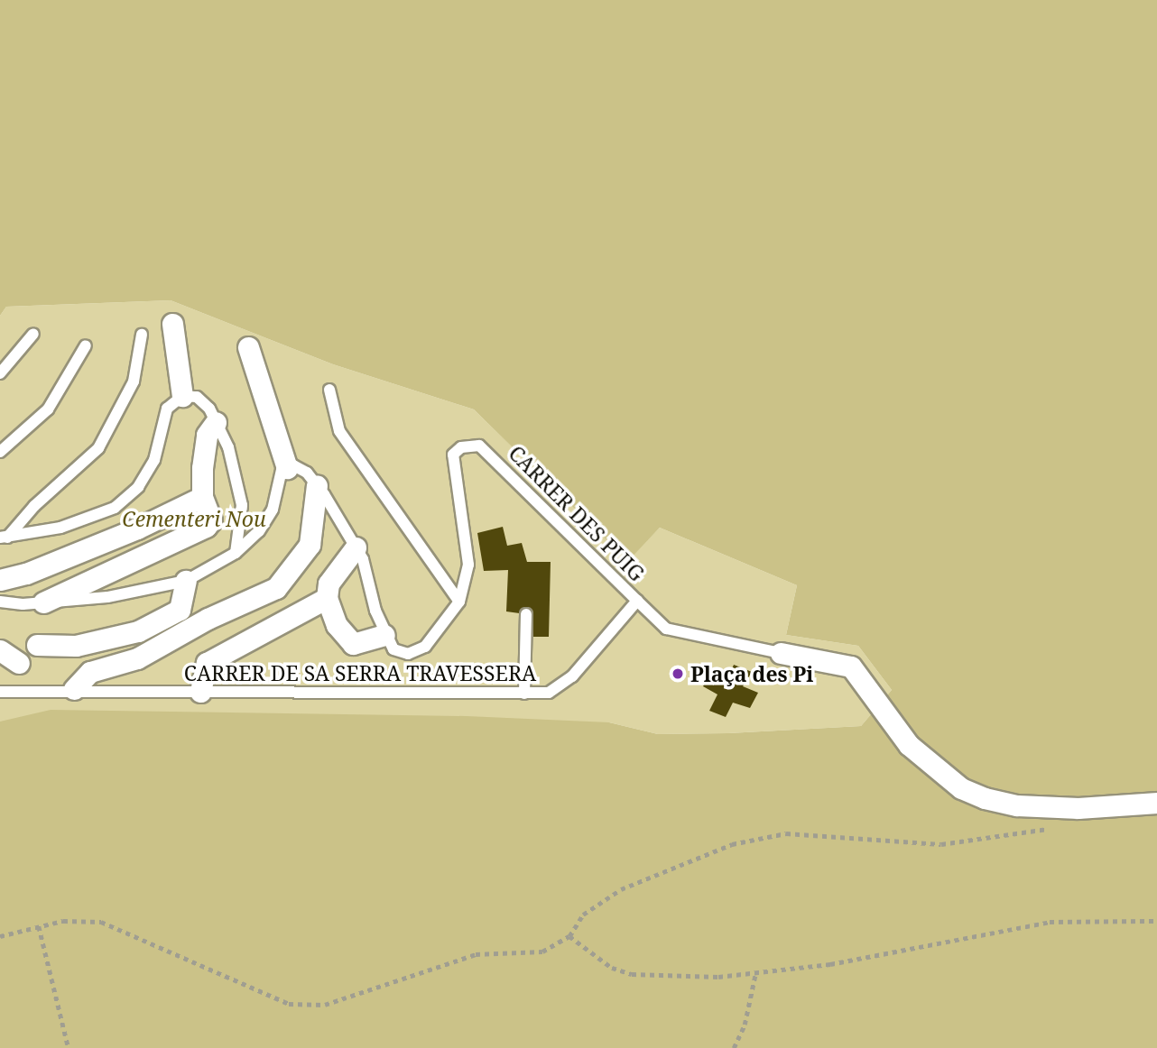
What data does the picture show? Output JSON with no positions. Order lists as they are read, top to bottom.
{
  "streets": {
    "lane": ["CARRER DES PUIG", "CARRER DE SA SERRA TRAVESSERA"]
  },
  "crossings": [
    ["CARRER DES PUIG", "CARRER DE SA SERRA TRAVESSERA"]
  ],
  "parks": ["Cementeri Nou"],
  "places": ["Plaça des Pi"]
}
